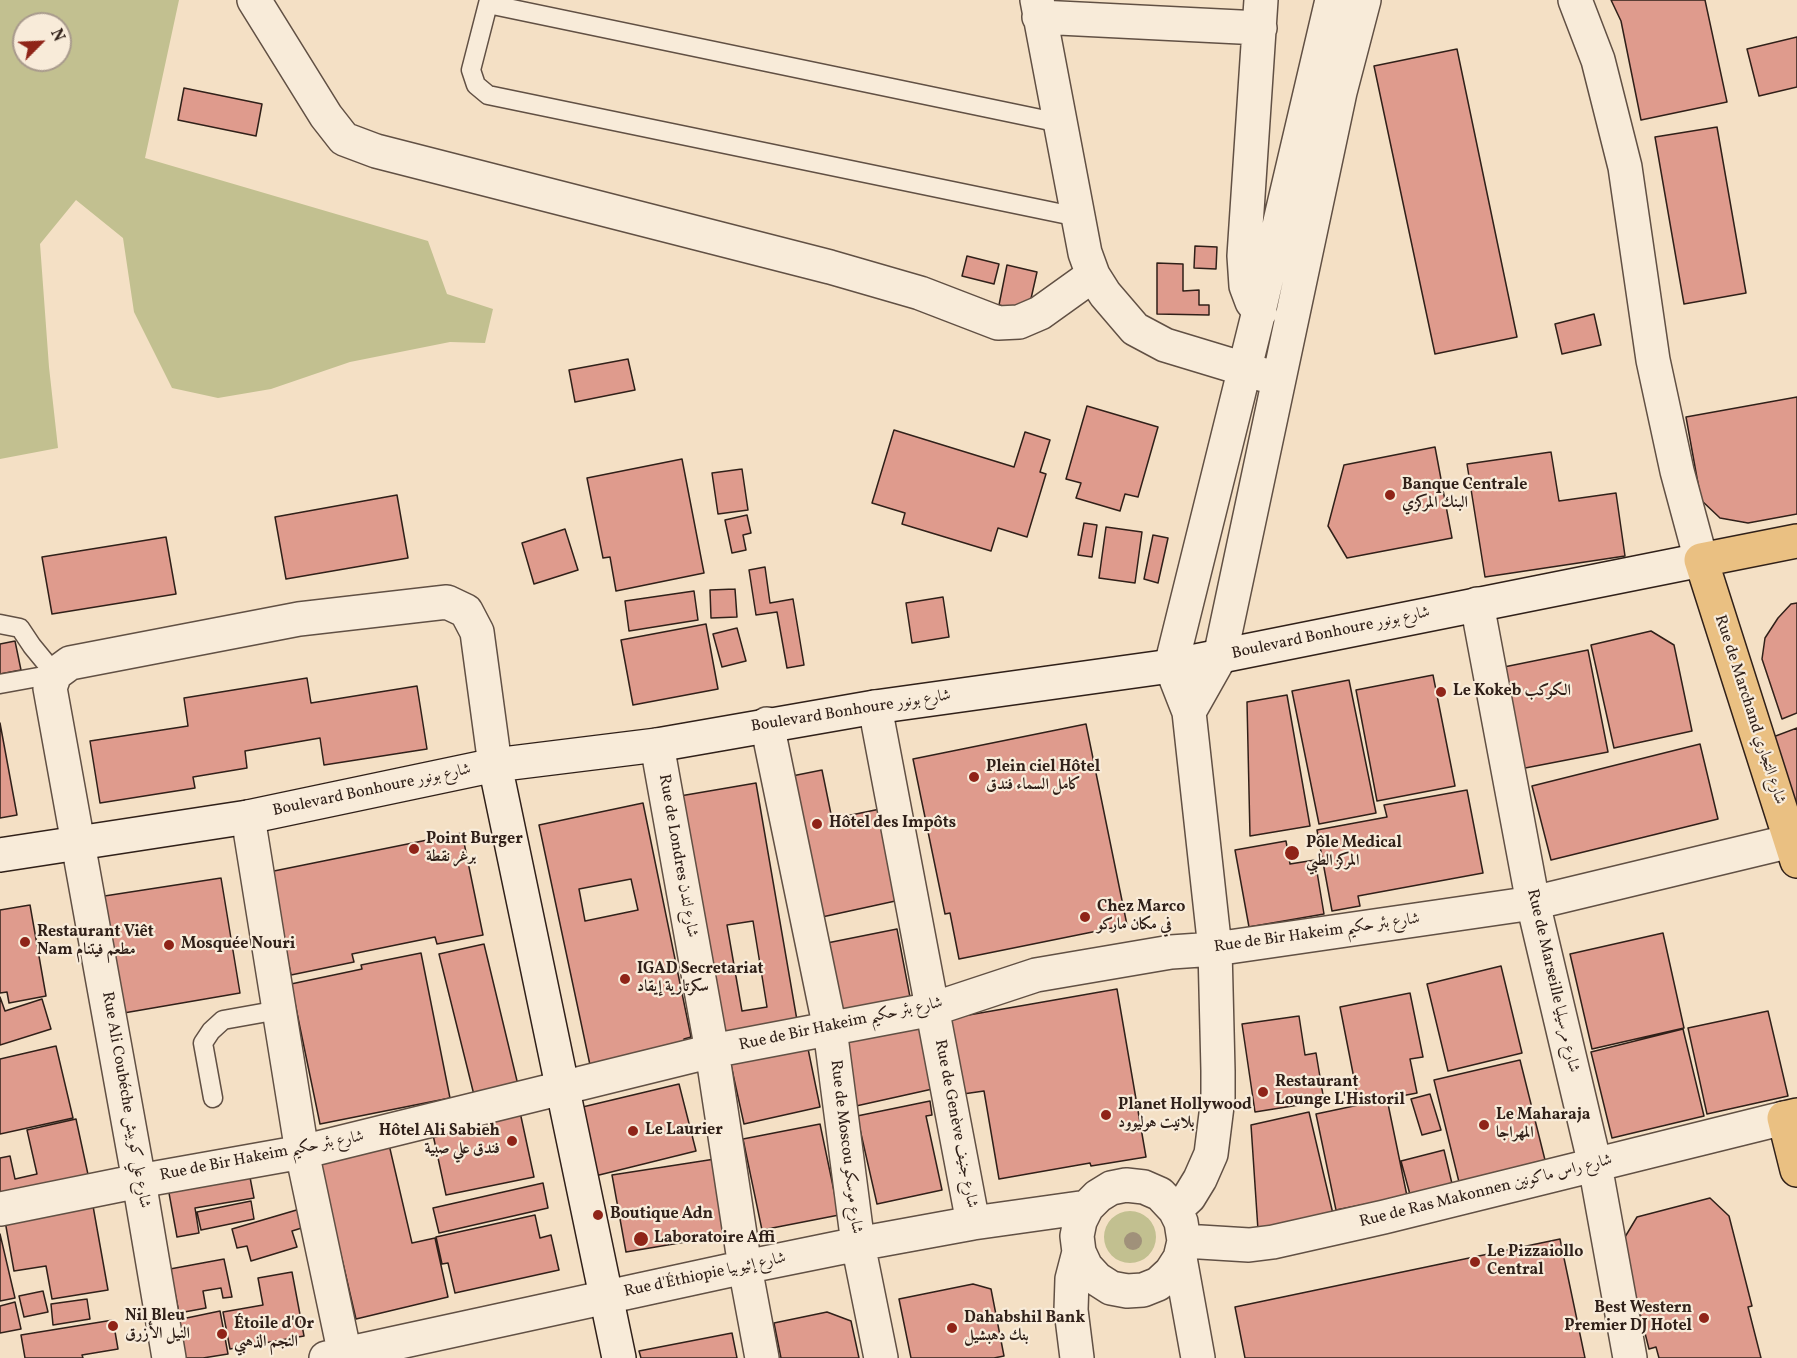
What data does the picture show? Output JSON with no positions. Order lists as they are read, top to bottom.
{
  "streets": {
    "main road": ["Rue de Marchand شارع التجاري"],
    "street": [
      "Boulevard Bonhoure شارع بونور",
      "Rue de Londres شارع لندن",
      "Rue de Bir Hakeim شارع بئر حكيم",
      "Rue de Marseille شارع مرسيليا",
      "Rue Ali Coubéche شارع علي كوبيش",
      "Rue de Genève شارع جنيف",
      "Rue de Moscou شارع موسكو",
      "Rue de Ras Makonnen شارع راس ماكونين",
      "Rue d'Éthiopie شارع إثيوبيا"
    ]
  },
  "crossings": [
    ["Boulevard Bonhoure شارع بونور", "Rue de Marchand شارع التجاري"],
    ["Boulevard Bonhoure شارع بونور", "Rue de Londres شارع لندن"],
    ["Boulevard Bonhoure شارع بونور", "Rue de Marseille شارع مرسيليا"],
    ["Boulevard Bonhoure شارع بونور", "Rue Ali Coubéche شارع علي كوبيش"],
    ["Boulevard Bonhoure شارع بونور", "Rue de Genève شارع جنيف"],
    ["Boulevard Bonhoure شارع بونور", "Rue de Moscou شارع موسكو"],
    ["Rue de Marchand شارع التجاري", "Rue de Bir Hakeim شارع بئر حكيم"],
    ["Rue de Londres شارع لندن", "Rue de Bir Hakeim شارع بئر حكيم"],
    ["Rue de Londres شارع لندن", "Rue d'Éthiopie شارع إثيوبيا"],
    ["Rue de Bir Hakeim شارع بئر حكيم", "Rue de Marseille شارع مرسيليا"],
    ["Rue de Bir Hakeim شارع بئر حكيم", "Rue Ali Coubéche شارع علي كوبيش"],
    ["Rue de Bir Hakeim شارع بئر حكيم", "Rue de Genève شارع جنيف"],
    ["Rue de Bir Hakeim شارع بئر حكيم", "Rue de Moscou شارع موسكو"],
    ["Rue de Marseille شارع مرسيليا", "Rue de Ras Makonnen شارع راس ماكونين"],
    ["Rue de Genève شارع جنيف", "Rue d'Éthiopie شارع إثيوبيا"],
    ["Rue de Moscou شارع موسكو", "Rue d'Éthiopie شارع إثيوبيا"],
    ["Rue de Ras Makonnen شارع راس ماكونين", "Rue d'Éthiopie شارع إثيوبيا"]
  ],
  "places": [
    "Banque Centrale البنك المركزي",
    "Le Kokeb الكوكب",
    "Plein ciel Hôtel كامل السماء فندق",
    "Hôtel des Impôts",
    "Point Burger برغر نقطة",
    "Pôle Medical المركز الطبي",
    "Chez Marco في مكان ماركو",
    "Restaurant Viêt Nam مطعم فيتنام",
    "Mosquée Nouri",
    "IGAD Secretariat سكرتارية إيقاد",
    "Restaurant Lounge L'Historil",
    "Planet Hollywood بلانيت هوليوود",
    "Le Maharaja المهراجا",
    "Le Laurier",
    "Hôtel Ali Sabieh فندق علي صبية",
    "Boutique Adn",
    "Laboratoire Affi",
    "Le Pizzaiollo Central",
    "Best Western Premier DJ Hotel",
    "Nil Bleu النيل الأزرق",
    "Dahabshil Bank بنك دهبشيل",
    "Étoile d'Or النجم الذهبي"
  ],
  "north": "top right"
}
